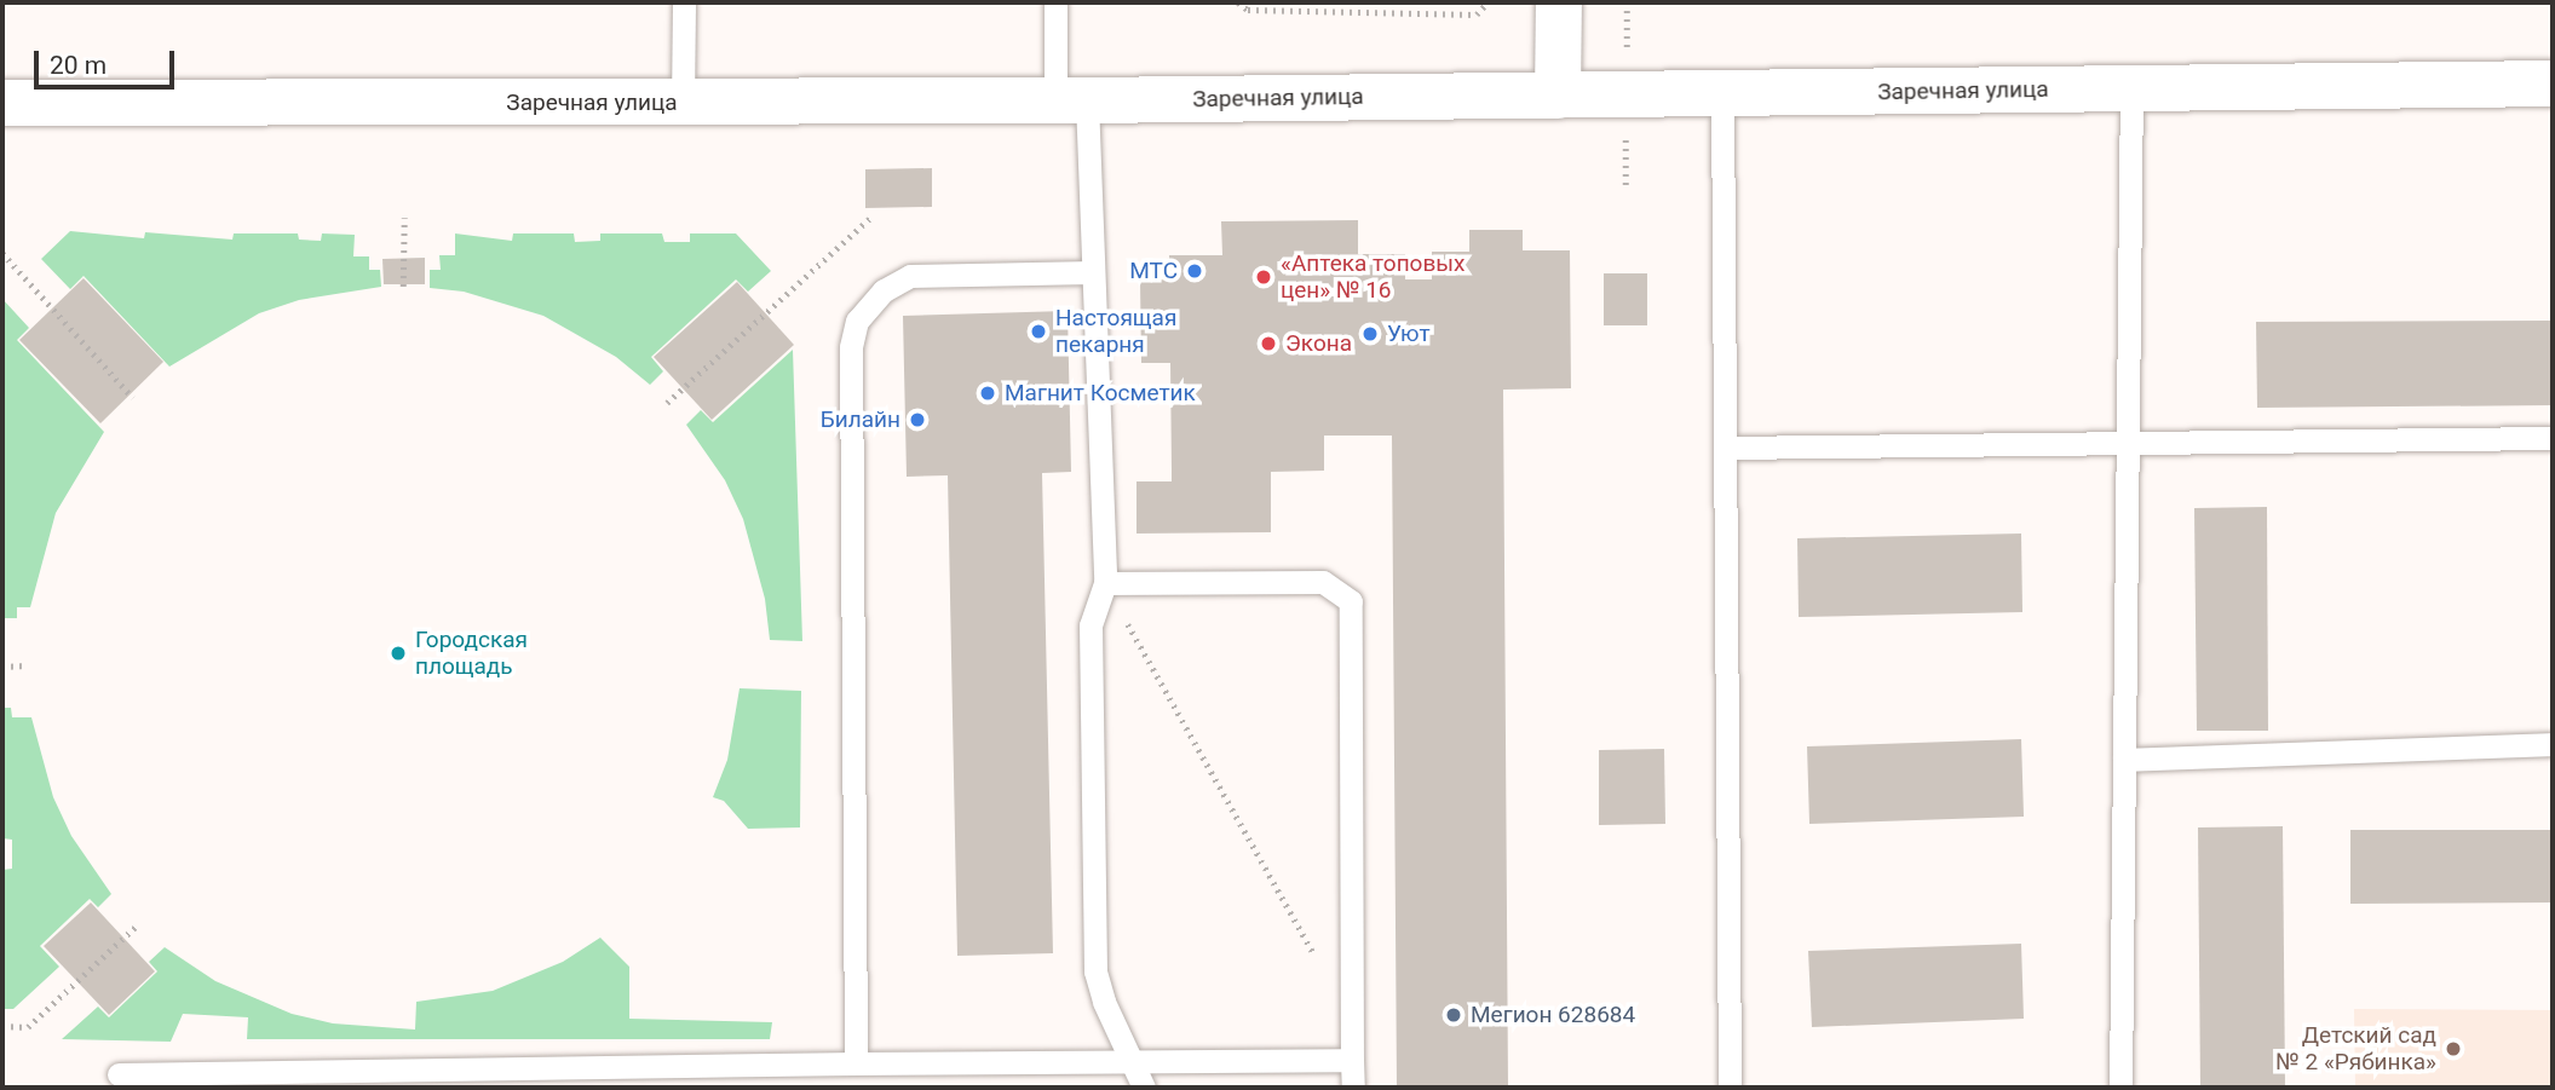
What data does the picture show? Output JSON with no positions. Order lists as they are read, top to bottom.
{
  "streets": {
    "main road": ["Заречная улица"]
  },
  "places": [
    "МТС",
    "«Аптека топовых цен» № 16",
    "Настоящая пекарня",
    "Уют",
    "Экона",
    "Магнит Косметик",
    "Билайн",
    "Городская площадь",
    "Мегион 628684",
    "Детский сад № 2 «Рябинка»"
  ],
  "scale_bar": "20 m"
}
